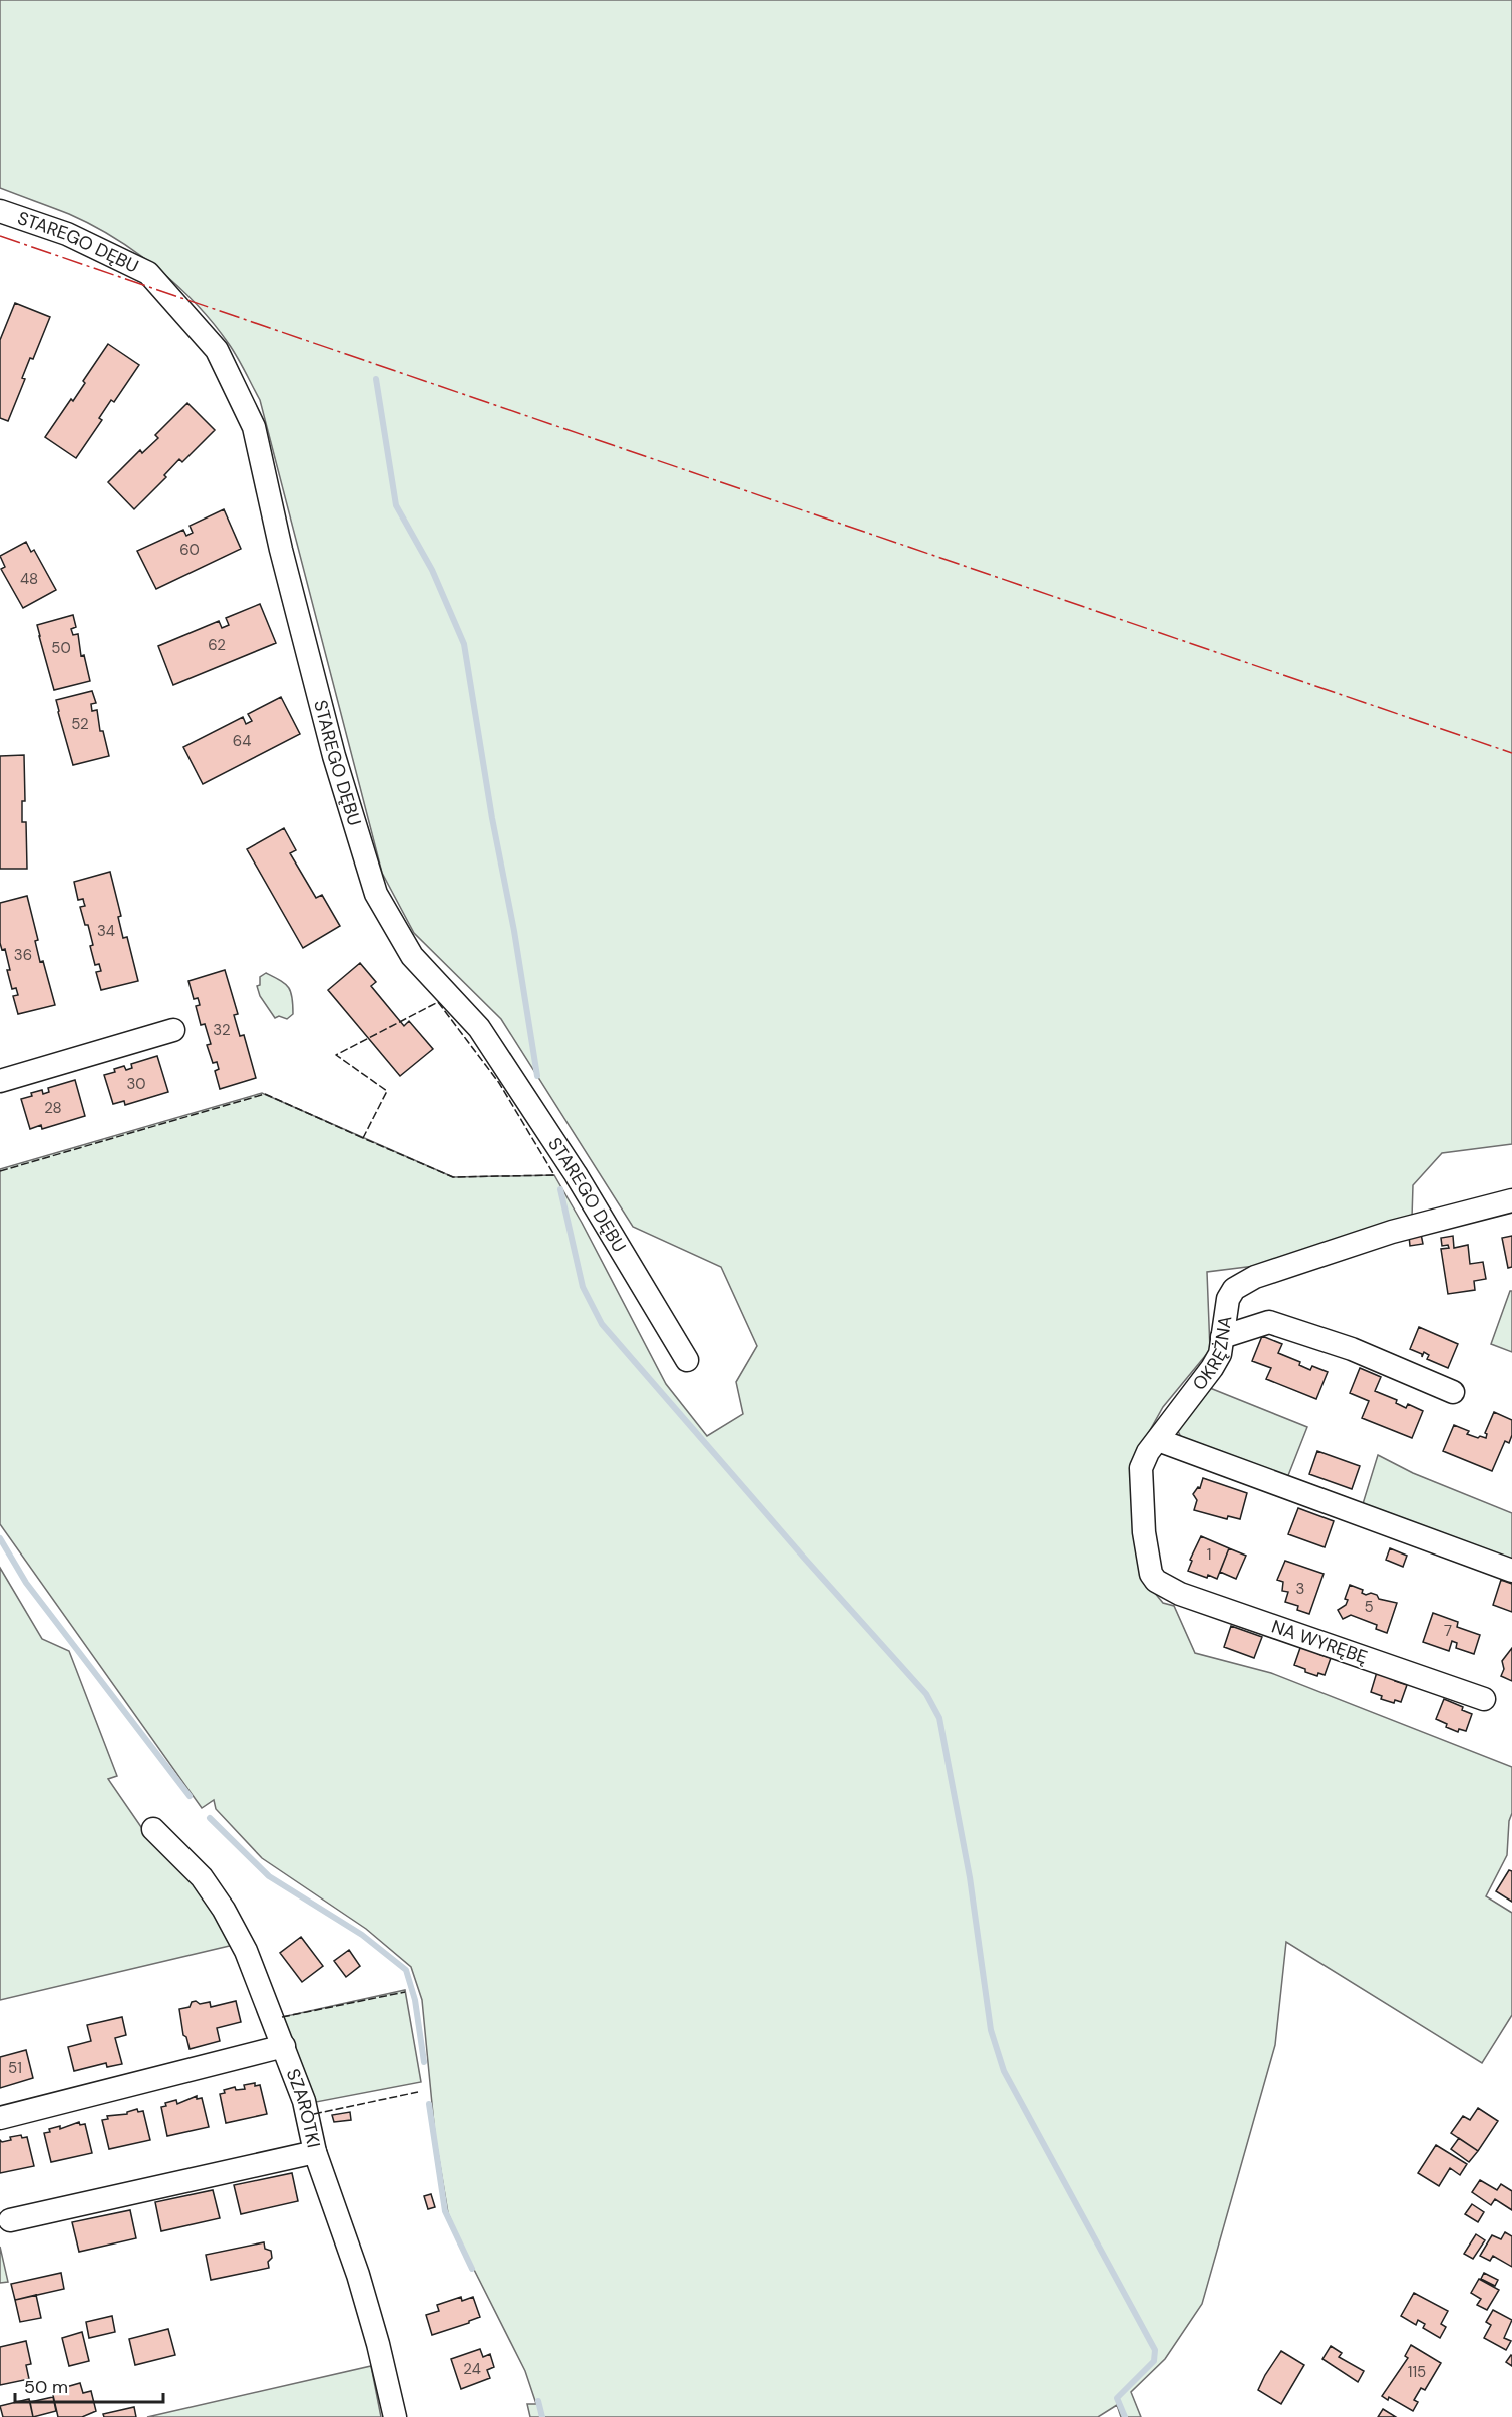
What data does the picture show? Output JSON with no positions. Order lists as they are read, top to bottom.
{
  "streets": {
    "street": [
      "STAREGO DĘBU",
      "OKRĘŻNA",
      "NA WYRĘBĘ",
      "SZAROTKI"
    ]
  },
  "crossings": [
    ["OKRĘŻNA", "NA WYRĘBĘ"]
  ],
  "house_numbers": [
    "60",
    "48",
    "62",
    "50",
    "52",
    "64",
    "34",
    "36",
    "32",
    "30",
    "28",
    "1",
    "3",
    "5",
    "7",
    "51",
    "24",
    "115"
  ],
  "scale_bar": "50 m"
}
